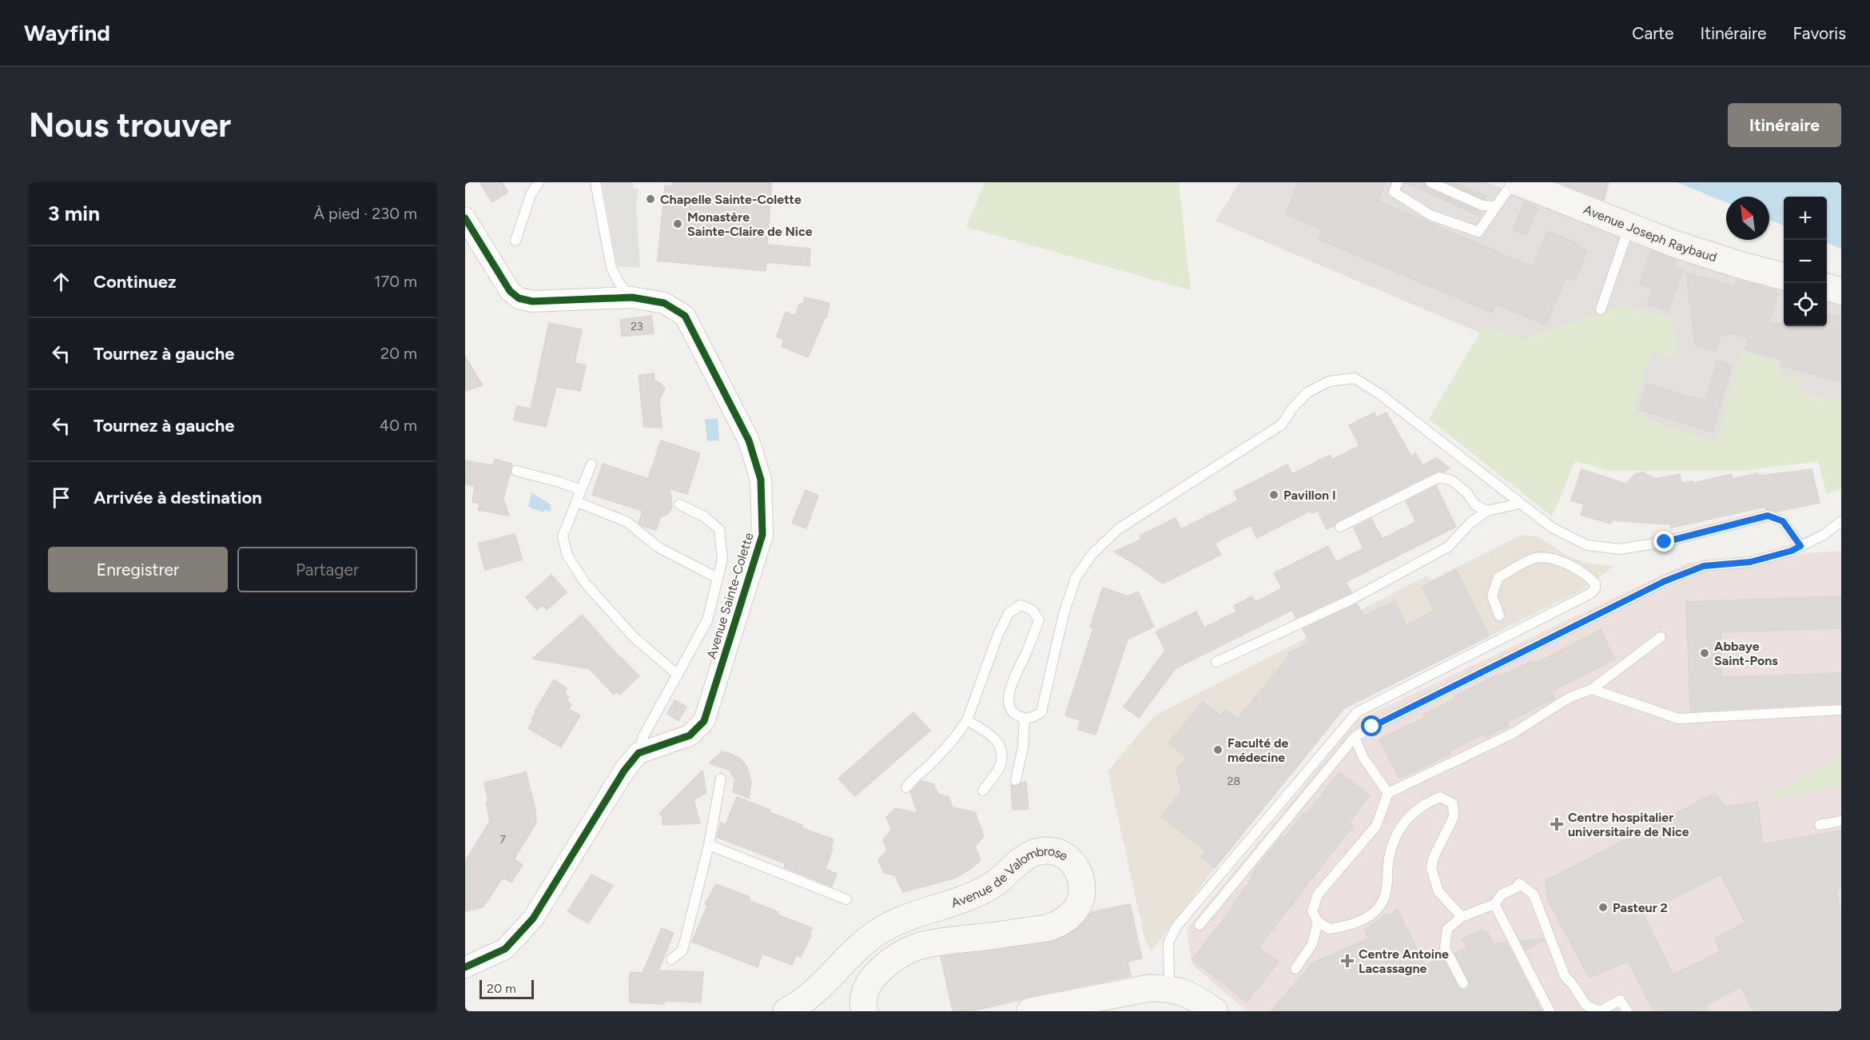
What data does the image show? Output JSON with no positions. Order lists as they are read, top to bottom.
{
  "streets": {
    "main road": ["Avenue Joseph Raybaud", "Avenue de Valombrose"],
    "street": ["Avenue Sainte-Colette"]
  },
  "places": {
    "other": [
      "Chapelle Sainte-Colette",
      "Monastère Sainte-Claire de Nice",
      "Pavillon I",
      "Abbaye Saint-Pons",
      "Faculté de médecine",
      "Pasteur 2"
    ],
    "health": ["Centre hospitalier universitaire de Nice", "Centre Antoine Lacassagne"]
  },
  "house_numbers": ["23", "28", "7"],
  "scale_bar": "20 m",
  "north": "top left",
  "page": {
    "header": "Wayfind",
    "nav": ["Carte", "Itinéraire", "Favoris"],
    "buttons": [
      "Itinéraire",
      ["Enregistrer", "Partager"]
    ],
    "title": "Nous trouver",
    "heading": ["3 min", "À pied · 230 m"],
    "map_buttons": ["+", "−"],
    "list": [
      ["Continuez", "170 m"],
      ["Tournez à gauche", "20 m"],
      ["Tournez à gauche", "40 m"],
      "Arrivée à destination"
    ],
    "scale": "20 m"
  }
}
